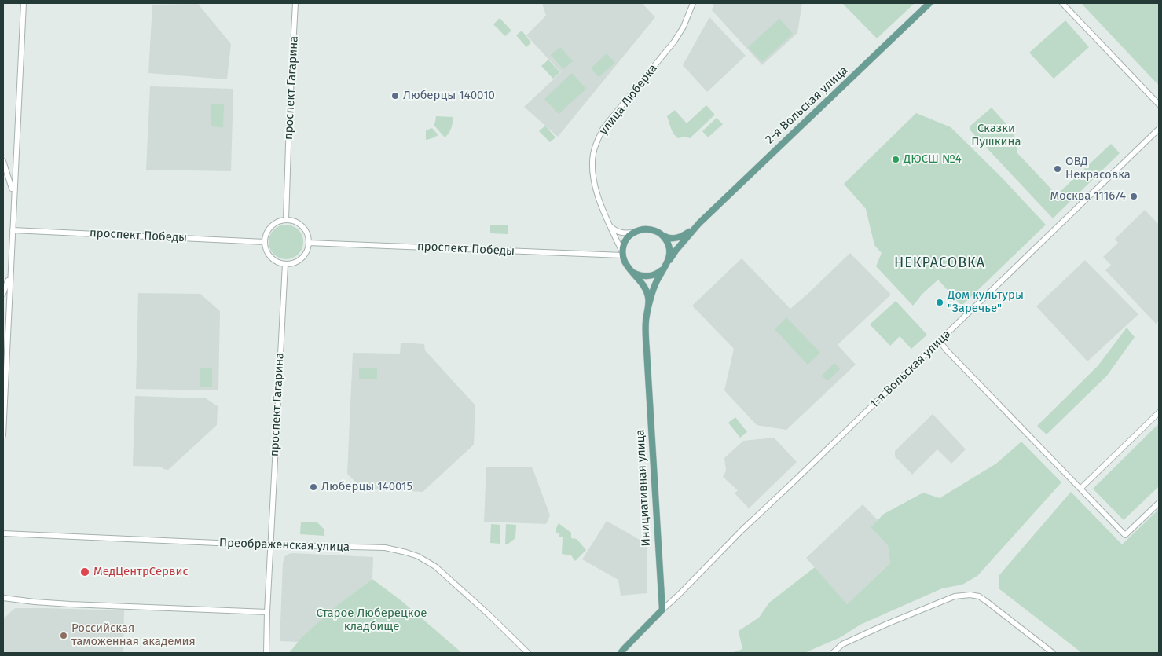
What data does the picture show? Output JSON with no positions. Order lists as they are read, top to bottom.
{
  "streets": {
    "main road": ["2-я Вольская улица", "Инициативная улица"],
    "street": [
      "проспект Гагарина",
      "улица Люберка",
      "проспект Победы",
      "1-я Вольская улица",
      "Преображенская улица"
    ]
  },
  "crossings": [
    ["проспект Гагарина", "проспект Победы"],
    ["проспект Гагарина", "Преображенская улица"],
    ["улица Люберка", "2-я Вольская улица"],
    ["улица Люберка", "проспект Победы"],
    ["улица Люберка", "Инициативная улица"],
    ["2-я Вольская улица", "проспект Победы"],
    ["2-я Вольская улица", "Инициативная улица"],
    ["проспект Победы", "Инициативная улица"],
    ["1-я Вольская улица", "Инициативная улица"]
  ],
  "districts": ["НЕКРАСОВКА"],
  "parks": ["Сказки Пушкина", "Старое Люберецкое кладбище"],
  "places": [
    "Люберцы 140010",
    "ДЮСШ №4",
    "ОВД Некрасовка",
    "Москва 111674",
    "Дом культуры \"Заречье\"",
    "Люберцы 140015",
    "МедЦентрСервис",
    "Российская таможенная академия"
  ]
}
